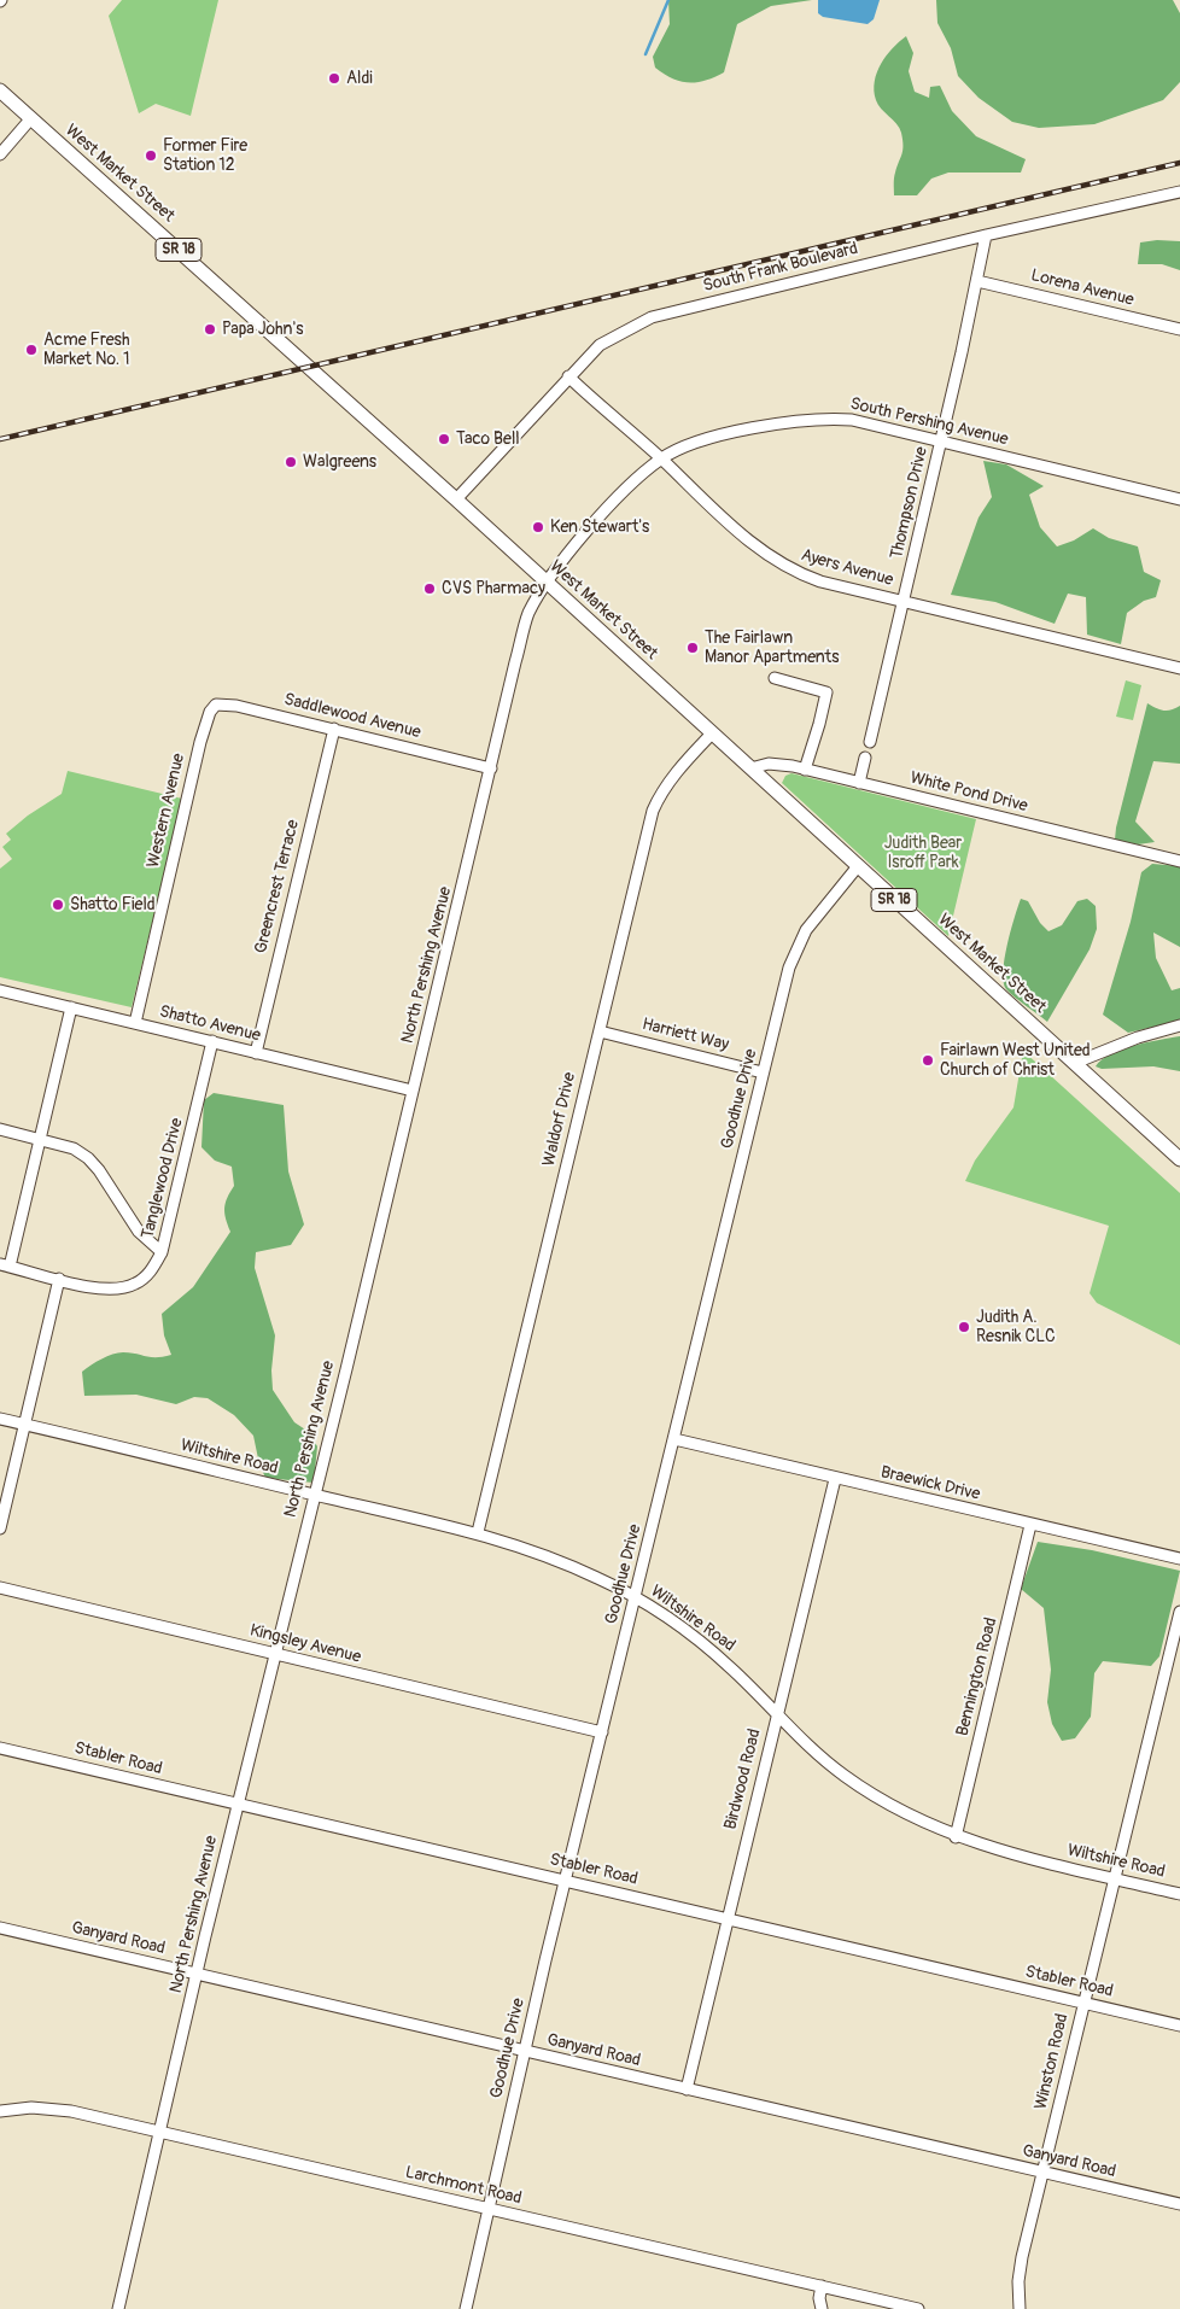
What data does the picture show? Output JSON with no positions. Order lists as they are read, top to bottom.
{
  "streets": {
    "main road": ["West Market Street", "SR 18"],
    "street": [
      "South Frank Boulevard",
      "Lorena Avenue",
      "South Pershing Avenue",
      "Thompson Drive",
      "Ayers Avenue",
      "Saddlewood Avenue",
      "White Pond Drive",
      "Western Avenue",
      "Greencrest Terrace",
      "North Pershing Avenue",
      "Shatto Avenue",
      "Harriett Way",
      "Goodhue Drive",
      "Waldorf Drive",
      "Tanglewood Drive",
      "Wiltshire Road",
      "Braewick Drive",
      "Kingsley Avenue",
      "Bennington Road",
      "Stabler Road",
      "Birdwood Road",
      "Ganyard Road",
      "Winston Road",
      "Larchmont Road"
    ]
  },
  "crossings": [
    ["West Market Street", "South Frank Boulevard"],
    ["West Market Street", "South Pershing Avenue"],
    ["West Market Street", "White Pond Drive"],
    ["West Market Street", "North Pershing Avenue"],
    ["West Market Street", "Goodhue Drive"],
    ["West Market Street", "Waldorf Drive"],
    ["South Frank Boulevard", "Thompson Drive"],
    ["South Frank Boulevard", "Ayers Avenue"],
    ["Lorena Avenue", "Thompson Drive"],
    ["South Pershing Avenue", "Thompson Drive"],
    ["South Pershing Avenue", "Ayers Avenue"],
    ["South Pershing Avenue", "North Pershing Avenue"],
    ["Thompson Drive", "Ayers Avenue"],
    ["Saddlewood Avenue", "Western Avenue"],
    ["Saddlewood Avenue", "Greencrest Terrace"],
    ["Saddlewood Avenue", "North Pershing Avenue"],
    ["Western Avenue", "Shatto Avenue"],
    ["Greencrest Terrace", "Shatto Avenue"],
    ["North Pershing Avenue", "Shatto Avenue"],
    ["North Pershing Avenue", "Wiltshire Road"],
    ["North Pershing Avenue", "Kingsley Avenue"],
    ["North Pershing Avenue", "Stabler Road"],
    ["North Pershing Avenue", "Ganyard Road"],
    ["North Pershing Avenue", "Larchmont Road"],
    ["Shatto Avenue", "Tanglewood Drive"],
    ["Harriett Way", "Goodhue Drive"],
    ["Harriett Way", "Waldorf Drive"],
    ["Goodhue Drive", "Wiltshire Road"],
    ["Goodhue Drive", "Braewick Drive"],
    ["Goodhue Drive", "Kingsley Avenue"],
    ["Goodhue Drive", "Stabler Road"],
    ["Goodhue Drive", "Ganyard Road"],
    ["Goodhue Drive", "Larchmont Road"],
    ["Waldorf Drive", "Wiltshire Road"],
    ["Wiltshire Road", "Bennington Road"],
    ["Wiltshire Road", "Birdwood Road"],
    ["Wiltshire Road", "Winston Road"],
    ["Braewick Drive", "Bennington Road"],
    ["Braewick Drive", "Birdwood Road"],
    ["Stabler Road", "Birdwood Road"],
    ["Stabler Road", "Winston Road"],
    ["Birdwood Road", "Ganyard Road"],
    ["Ganyard Road", "Winston Road"]
  ],
  "parks": ["Judith Bear Isroff Park"],
  "places": [
    "Aldi",
    "Former Fire Station 12",
    "Papa John's",
    "Acme Fresh Market No. 1",
    "Taco Bell",
    "Walgreens",
    "Ken Stewart's",
    "CVS Pharmacy",
    "The Fairlawn Manor Apartments",
    "Shatto Field",
    "Fairlawn West United Church of Christ",
    "Judith A. Resnik CLC"
  ]
}
